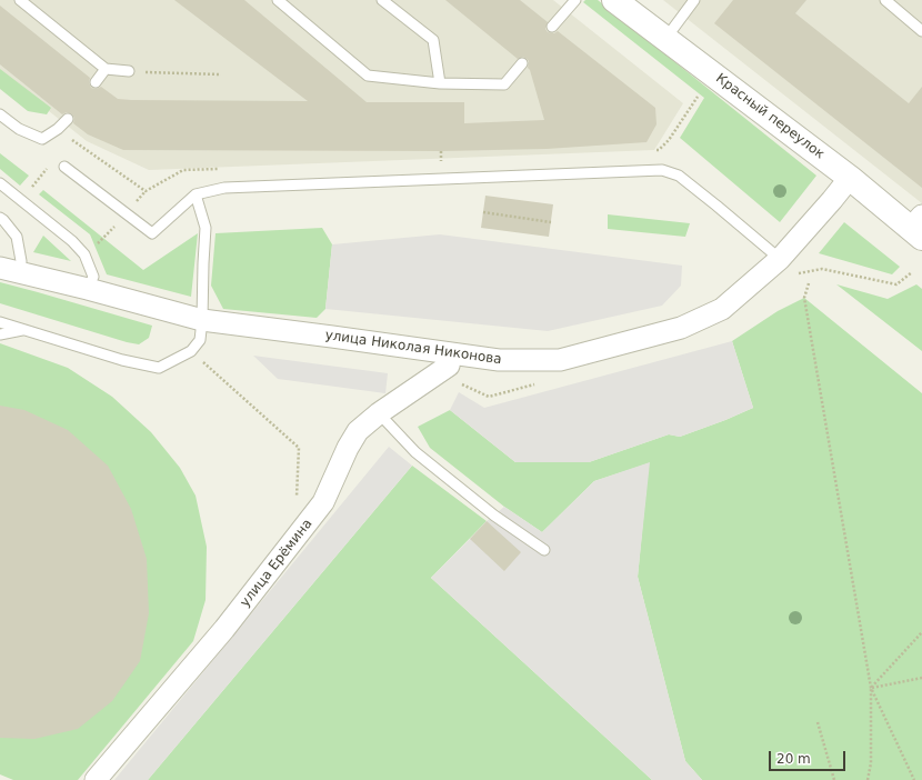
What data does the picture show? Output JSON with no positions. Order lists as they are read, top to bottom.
{
  "streets": {
    "street": ["Красный переулок", "улица Николая Никонова", "улица Ерёмина"]
  },
  "crossings": [
    ["Красный переулок", "улица Николая Никонова"],
    ["улица Николая Никонова", "улица Ерёмина"]
  ],
  "scale_bar": "20 m"
}
